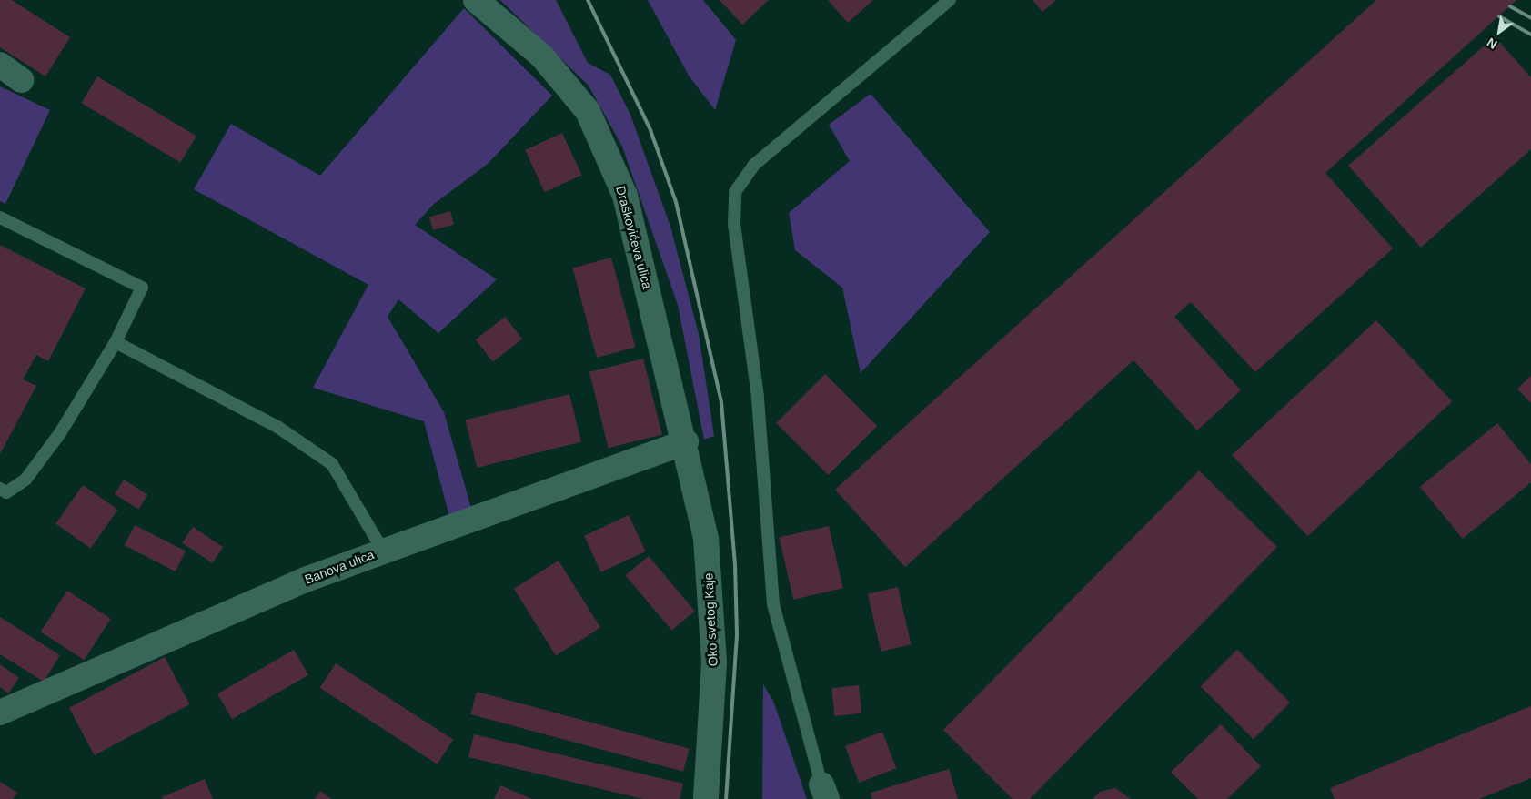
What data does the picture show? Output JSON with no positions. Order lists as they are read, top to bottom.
{
  "streets": {
    "street": ["Draškovićeva ulica", "Banova ulica", "Oko svetog Kaje"]
  },
  "crossings": [
    ["Draškovićeva ulica", "Banova ulica"],
    ["Draškovićeva ulica", "Oko svetog Kaje"],
    ["Banova ulica", "Oko svetog Kaje"]
  ],
  "north": "bottom left"
}
